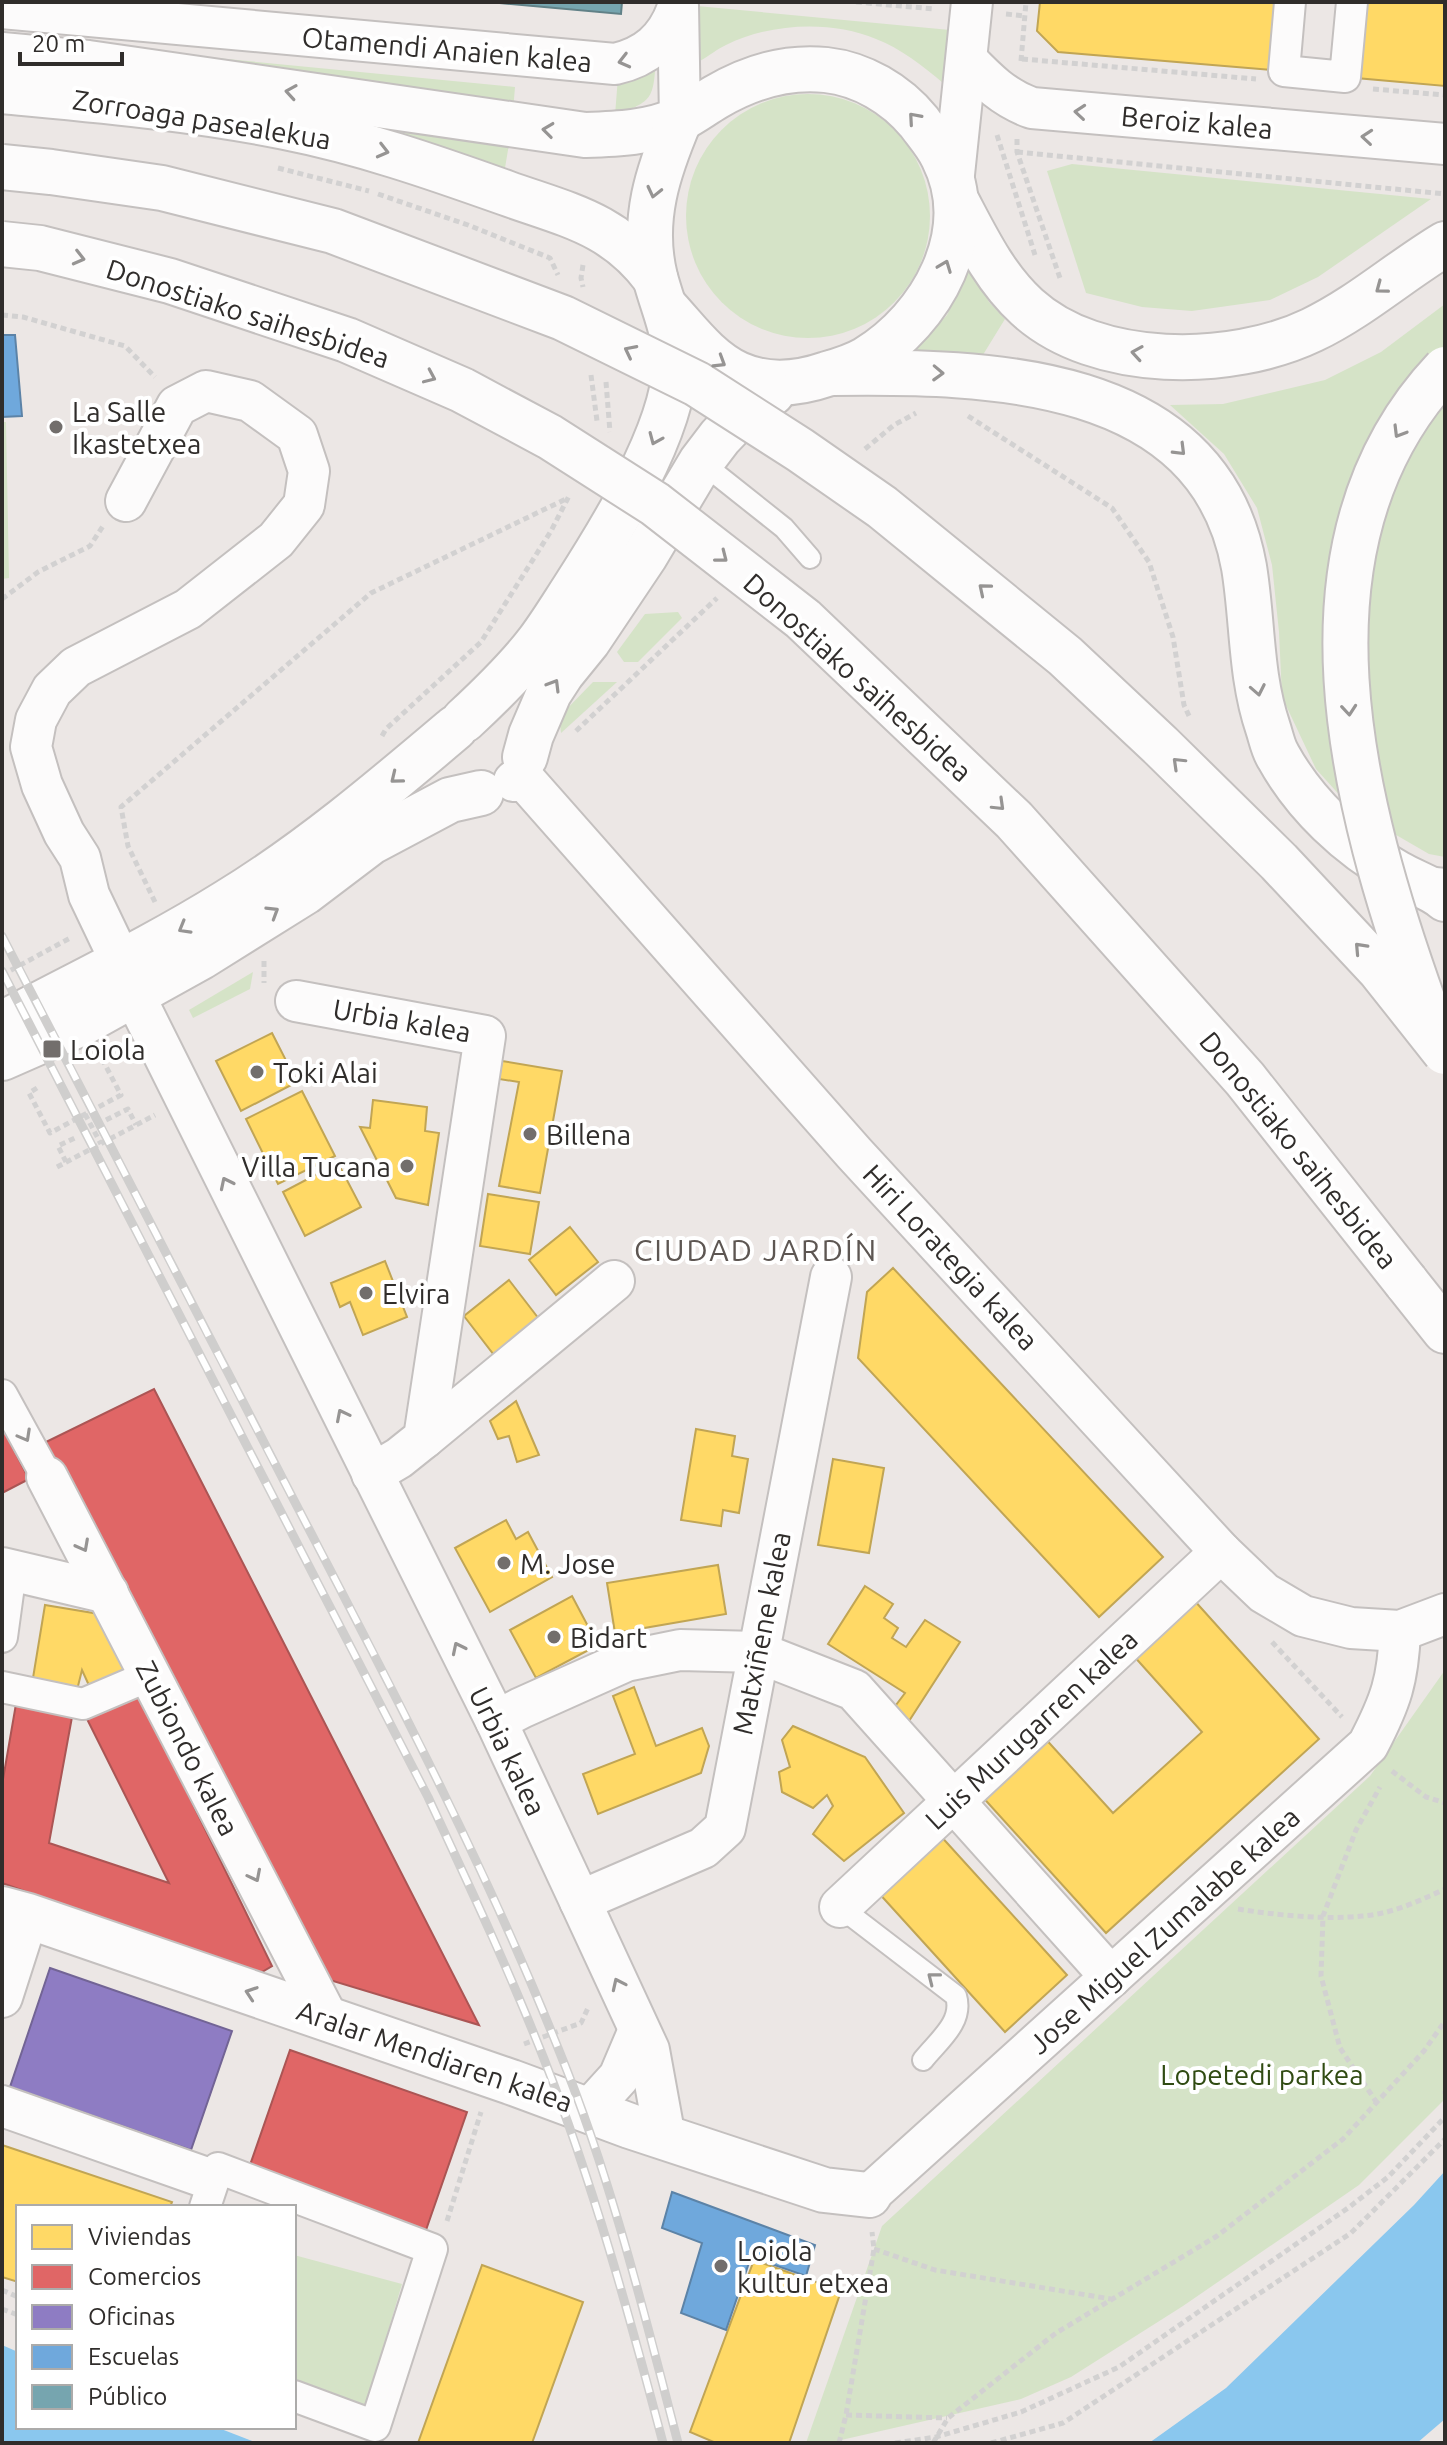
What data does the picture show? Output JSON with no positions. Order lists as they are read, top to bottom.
{
  "streets": {
    "main road": ["Zorroaga pasealekua", "Donostiako saihesbidea", "Aralar Mendiaren kalea"],
    "street": [
      "Otamendi Anaien kalea",
      "Beroiz kalea",
      "Urbia kalea",
      "Hiri Lorategia kalea",
      "Matxiñene kalea",
      "Luis Murugarren kalea",
      "Zubiondo kalea",
      "Jose Miguel Zumalabe kalea"
    ]
  },
  "crossings": [
    ["Urbia kalea", "Matxiñene kalea"],
    ["Urbia kalea", "Aralar Mendiaren kalea"],
    ["Hiri Lorategia kalea", "Luis Murugarren kalea"],
    ["Hiri Lorategia kalea", "Jose Miguel Zumalabe kalea"],
    ["Zubiondo kalea", "Aralar Mendiaren kalea"],
    ["Jose Miguel Zumalabe kalea", "Aralar Mendiaren kalea"]
  ],
  "one_way": [
    "Otamendi Anaien kalea",
    "Beroiz kalea",
    "Urbia kalea",
    "Zubiondo kalea",
    "Aralar Mendiaren kalea"
  ],
  "districts": ["CIUDAD JARDÍN"],
  "parks": ["Lopetedi parkea"],
  "places": {
    "other": [
      "La Salle Ikastetxea",
      "Toki Alai",
      "Billena",
      "Villa Tucana",
      "Elvira",
      "M. Jose",
      "Bidart",
      "Loiola kultur etxea"
    ],
    "transit": ["Loiola"]
  },
  "legend": [
    "Viviendas",
    "Comercios",
    "Oficinas",
    "Escuelas",
    "Público"
  ],
  "scale_bar": "20 m"
}
